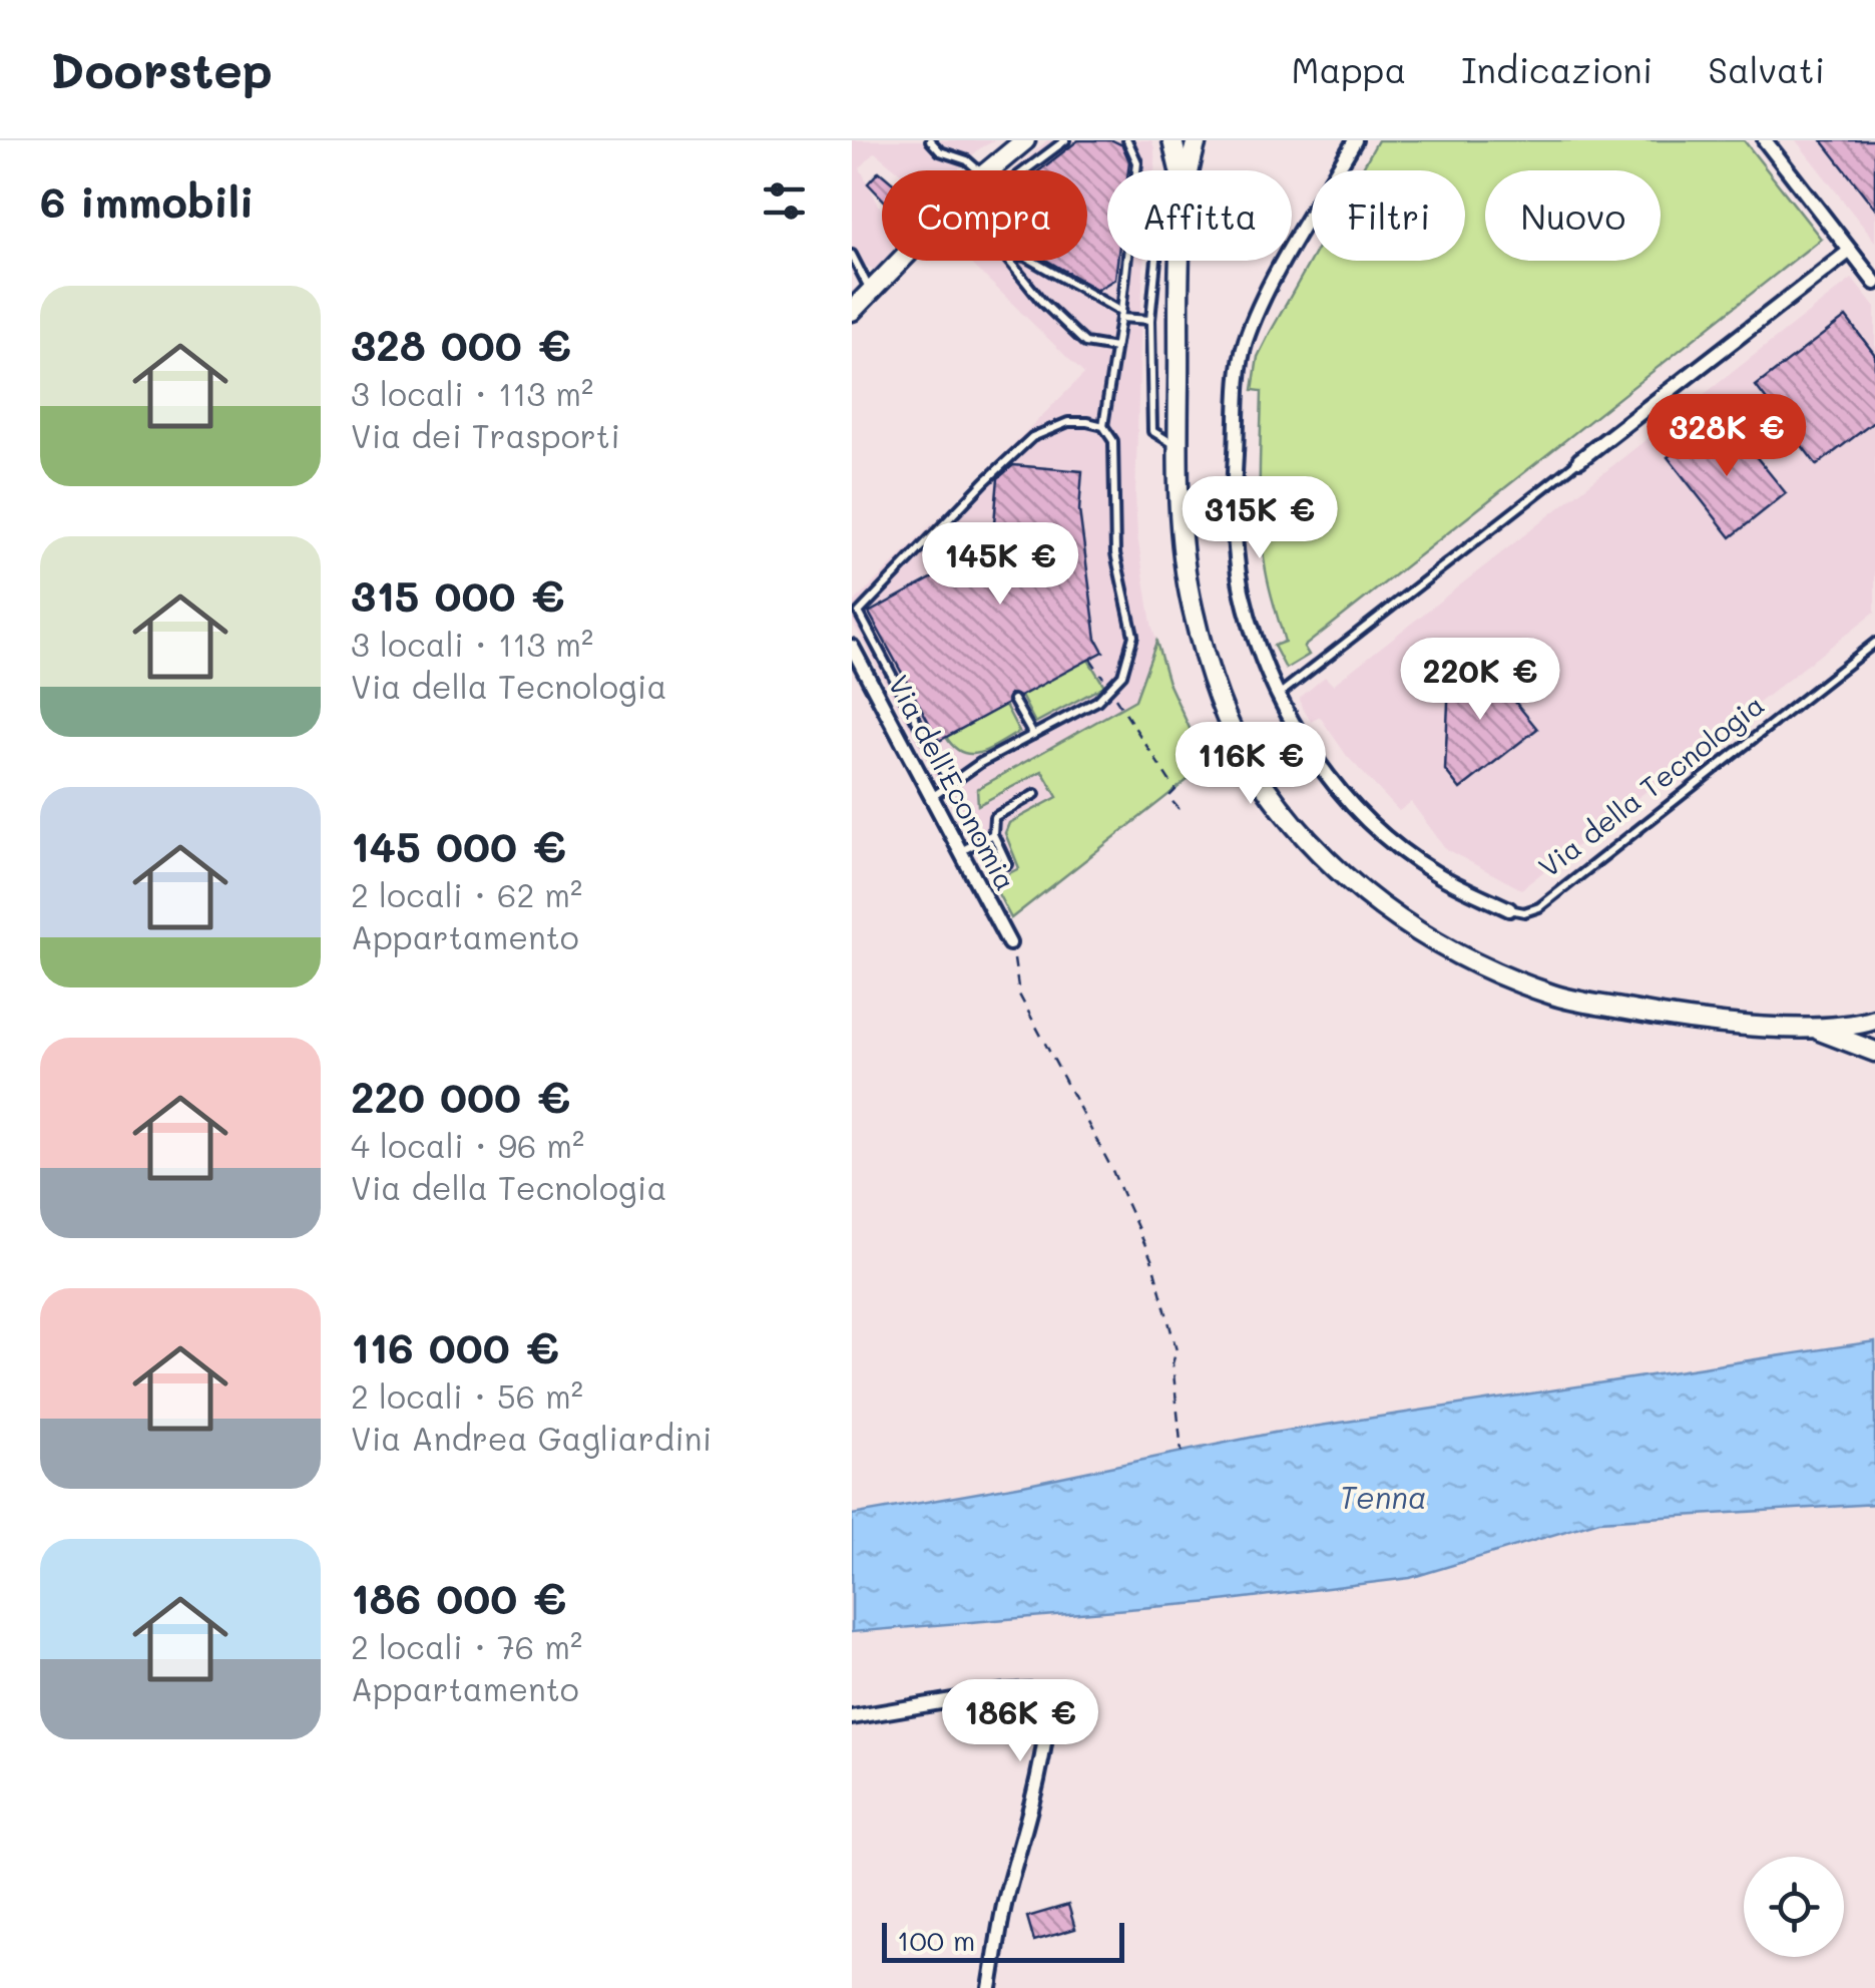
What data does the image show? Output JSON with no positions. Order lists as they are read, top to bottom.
{
  "streets": {
    "street": ["Via dell'Economia", "Via della Tecnologia"]
  },
  "water": ["Tenna"],
  "scale_bar": "100 m",
  "page": {
    "header": "Doorstep",
    "nav": ["Mappa", "Indicazioni", "Salvati"],
    "heading": "6 immobili",
    "chip": [
      "Compra",
      "Affitta",
      "Filtri",
      "Nuovo"
    ],
    "list": [
      {
        "name": "328 000 €",
        "note": "3 locali · 113 m² · Via dei Trasporti"
      },
      {
        "name": "315 000 €",
        "note": "3 locali · 113 m² · Via della Tecnologia"
      },
      {
        "name": "145 000 €",
        "note": "2 locali · 62 m² · Appartamento"
      },
      {
        "name": "220 000 €",
        "note": "4 locali · 96 m² · Via della Tecnologia"
      },
      {
        "name": "116 000 €",
        "note": "2 locali · 56 m² · Via Andrea Gagliardini"
      },
      {
        "name": "186 000 €",
        "note": "2 locali · 76 m² · Appartamento"
      }
    ],
    "price": [
      "328K €",
      "315K €",
      "145K €",
      "220K €",
      "116K €",
      "186K €"
    ],
    "scale": "100 m"
  }
}
